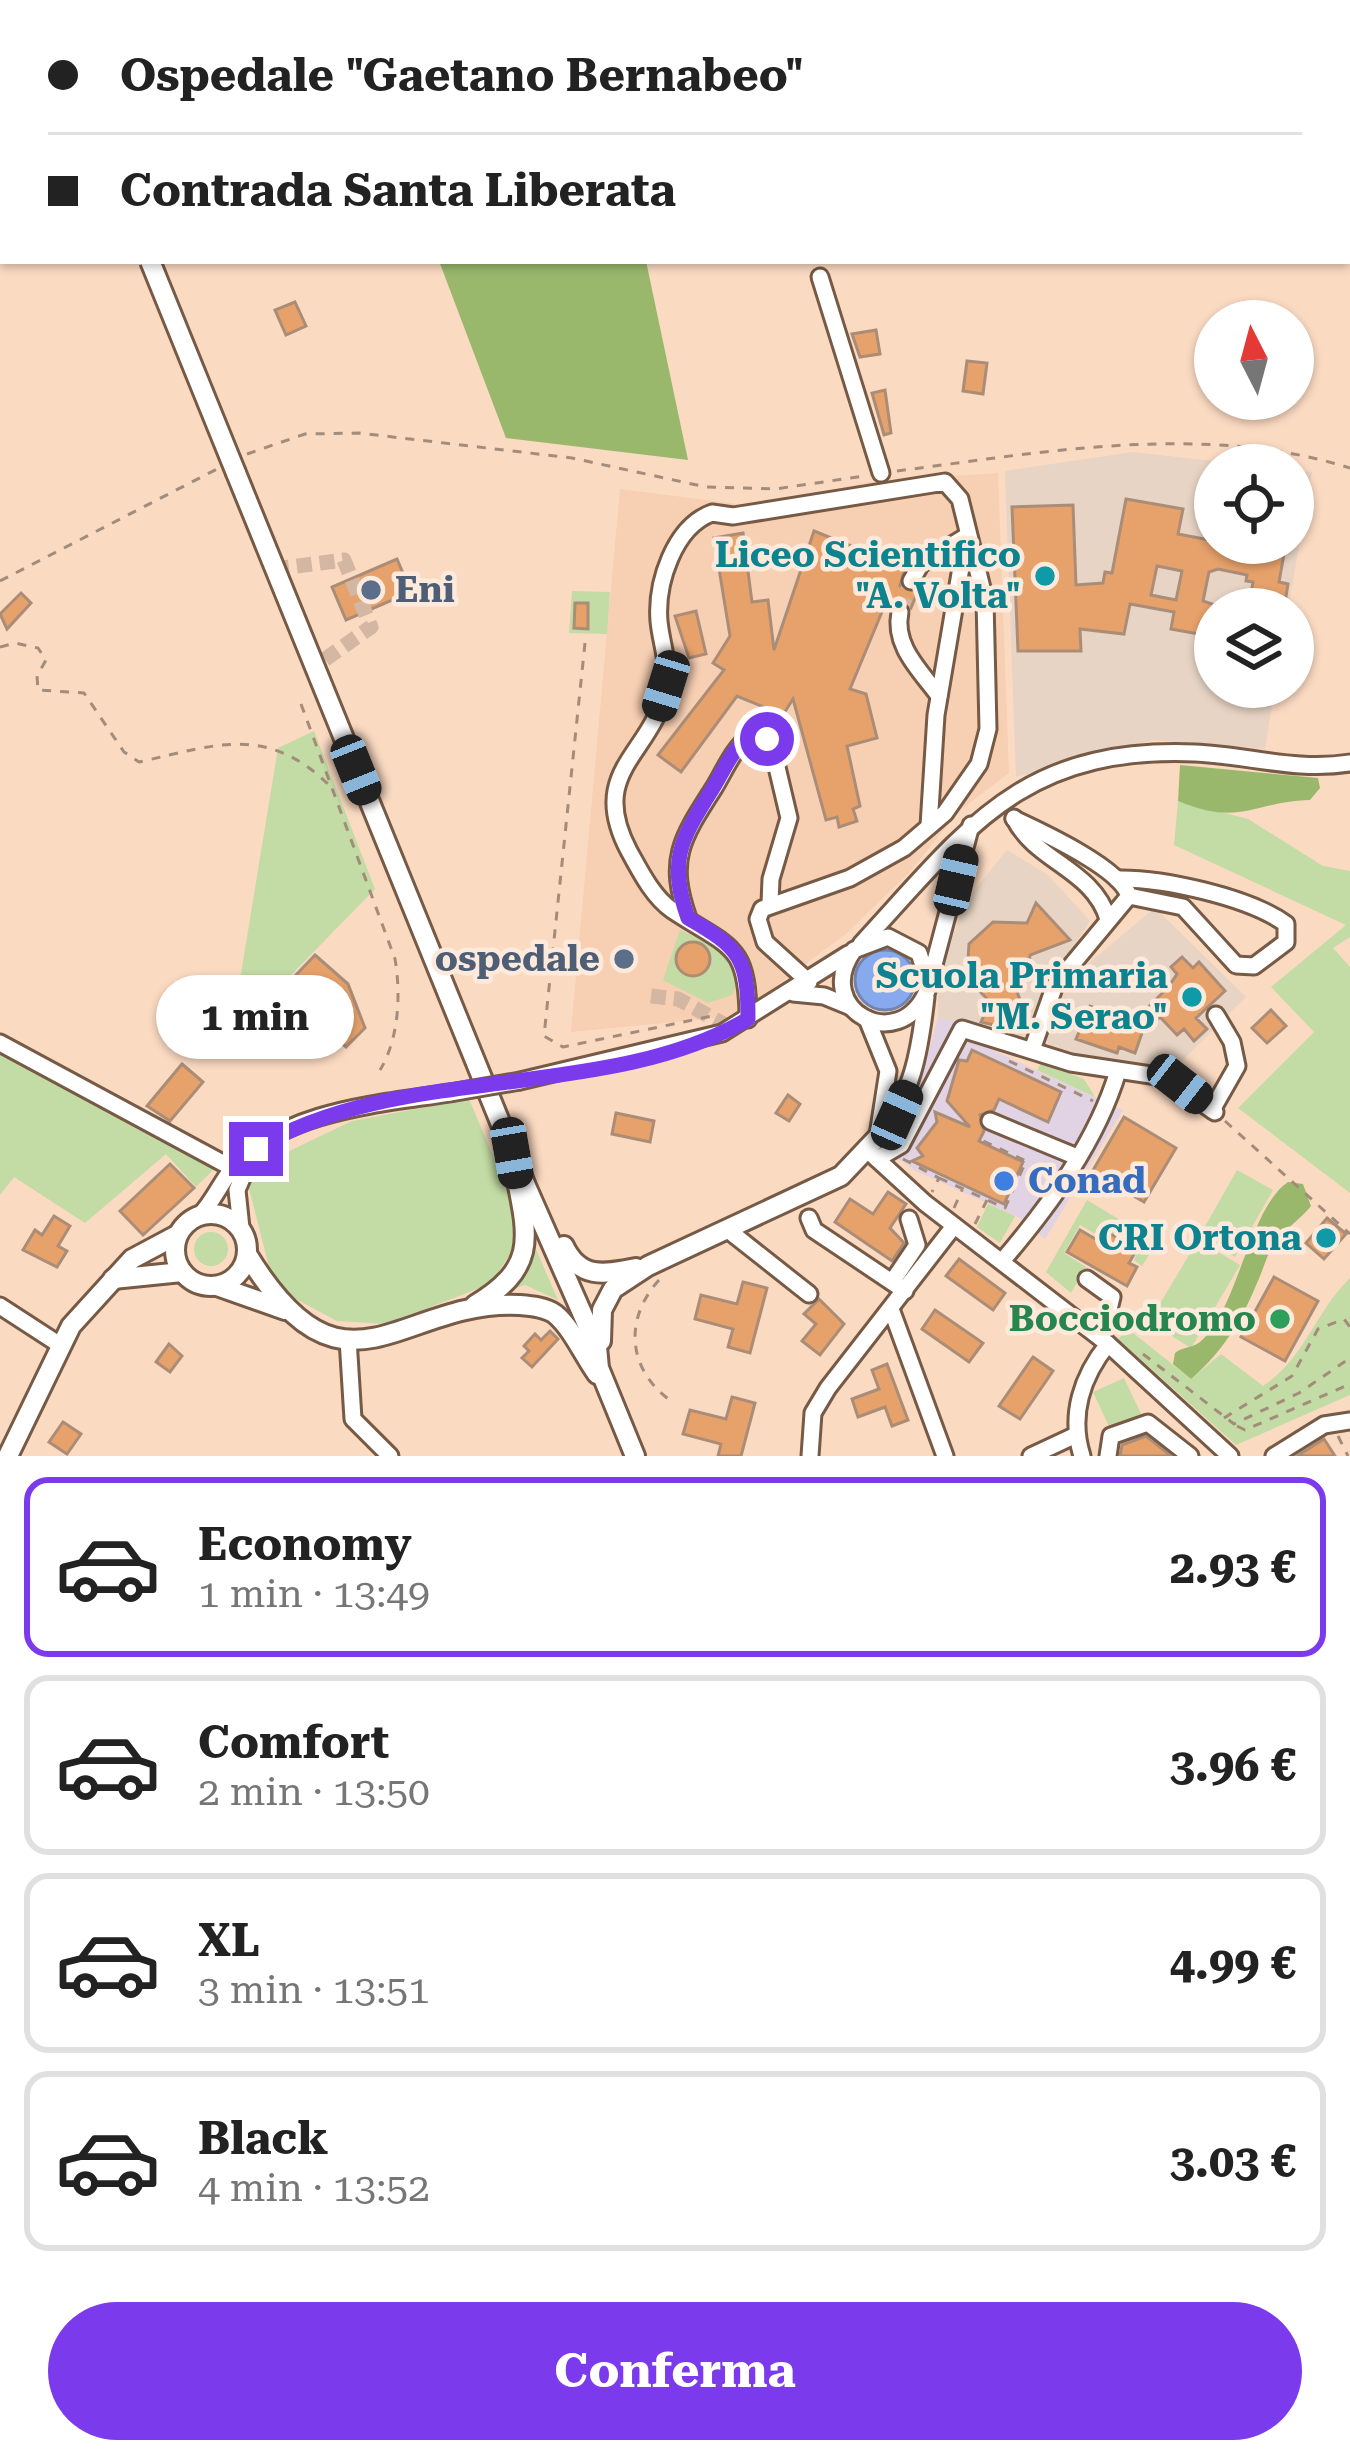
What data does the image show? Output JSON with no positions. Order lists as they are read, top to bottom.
{
  "places": [
    "Liceo Scientifico \"A. Volta\"",
    "Eni",
    "ospedale",
    "Scuola Primaria \"M. Serao\"",
    "Conad",
    "CRI Ortona",
    "Bocciodromo"
  ],
  "north": "top",
  "page": {
    "banner": ["Ospedale \"Gaetano Bernabeo\"", "Contrada Santa Liberata"],
    "bubble": "1 min",
    "list": [
      {
        "name": "Economy",
        "note": "1 min · 13:49",
        "value": "2.93 €"
      },
      {
        "name": "Comfort",
        "note": "2 min · 13:50",
        "value": "3.96 €"
      },
      {
        "name": "XL",
        "note": "3 min · 13:51",
        "value": "4.99 €"
      },
      {
        "name": "Black",
        "note": "4 min · 13:52",
        "value": "3.03 €"
      }
    ],
    "buttons": "Conferma"
  }
}
